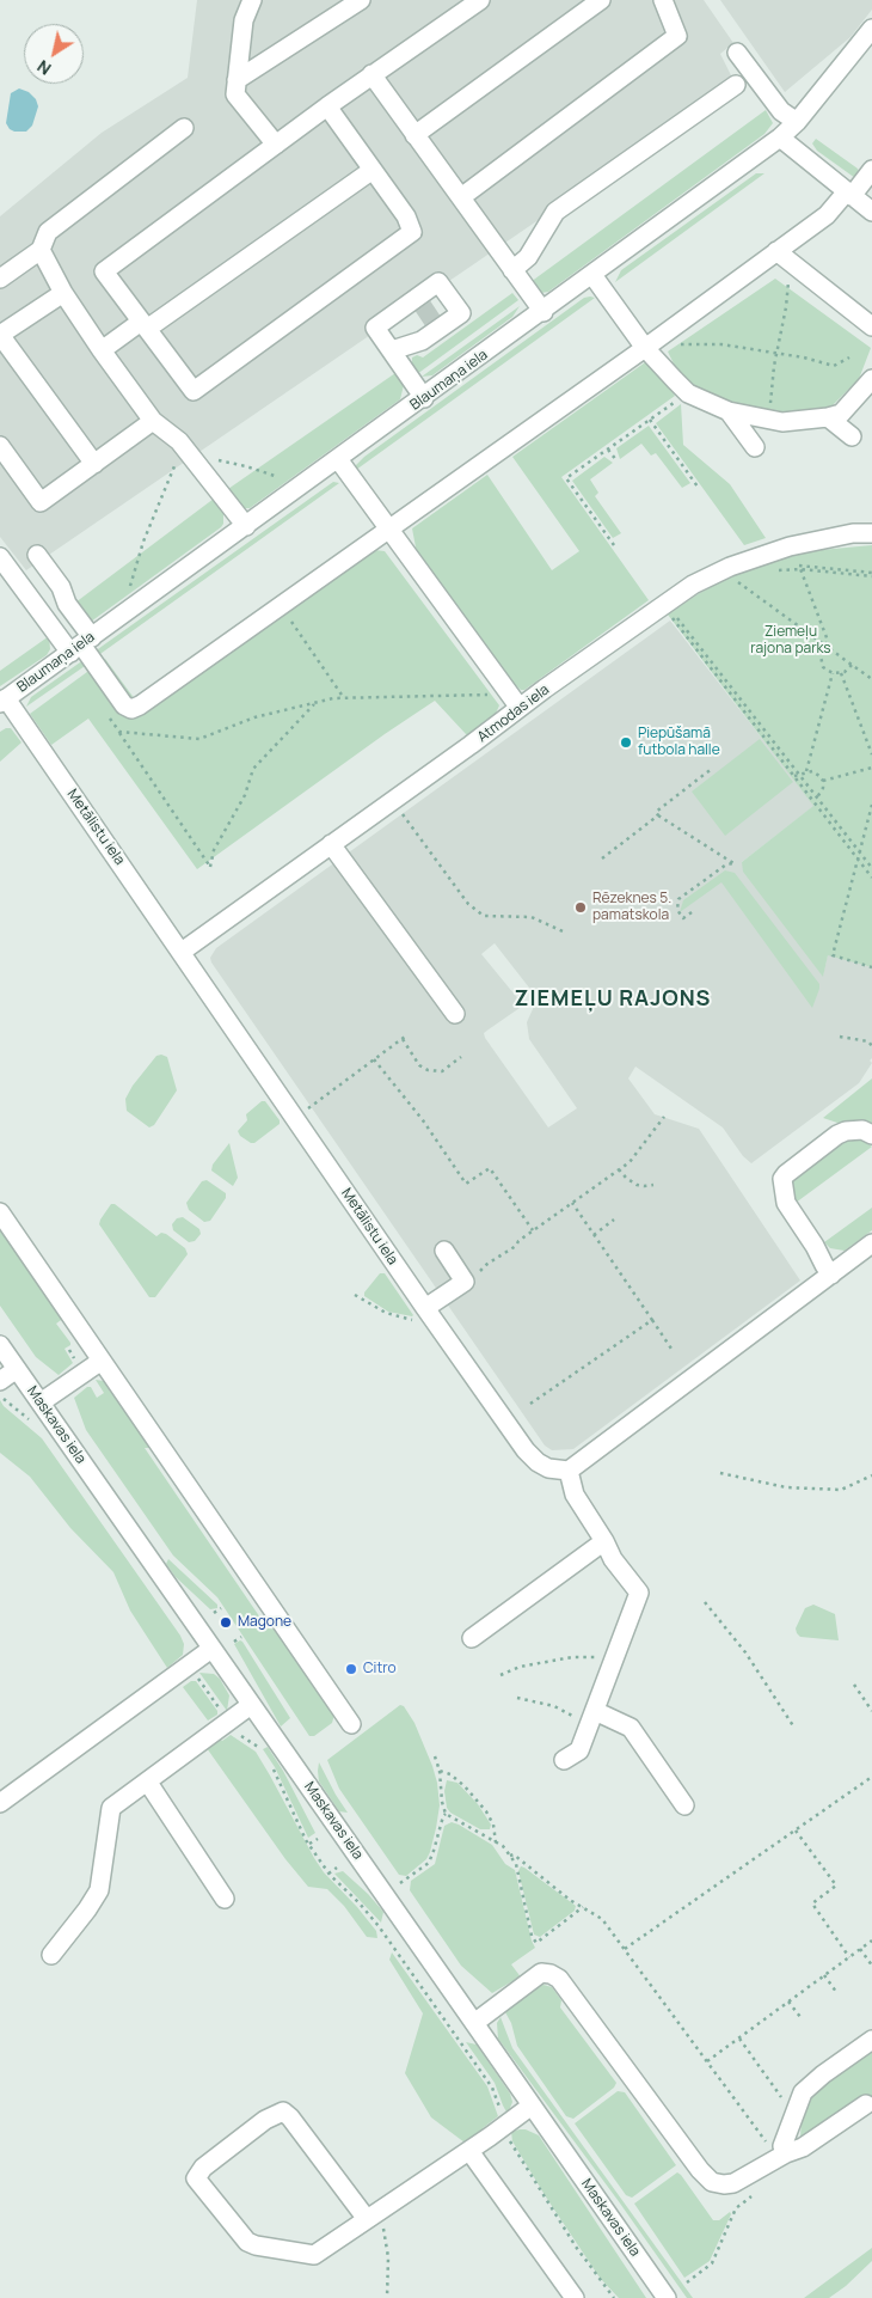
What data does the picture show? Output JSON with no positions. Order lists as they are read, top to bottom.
{
  "streets": {
    "street": [
      "Blaumaņa iela",
      "Atmodas iela",
      "Metālistu iela",
      "Maskavas iela"
    ]
  },
  "crossings": [
    ["Blaumaņa iela", "Metālistu iela"],
    ["Atmodas iela", "Metālistu iela"]
  ],
  "districts": ["ZIEMEĻU RAJONS"],
  "parks": ["Ziemeļu rajona parks"],
  "places": [
    "Piepūšamā futbola halle",
    "Rēzeknes 5. pamatskola",
    "Magone",
    "Citro"
  ],
  "north": "bottom left"
}
